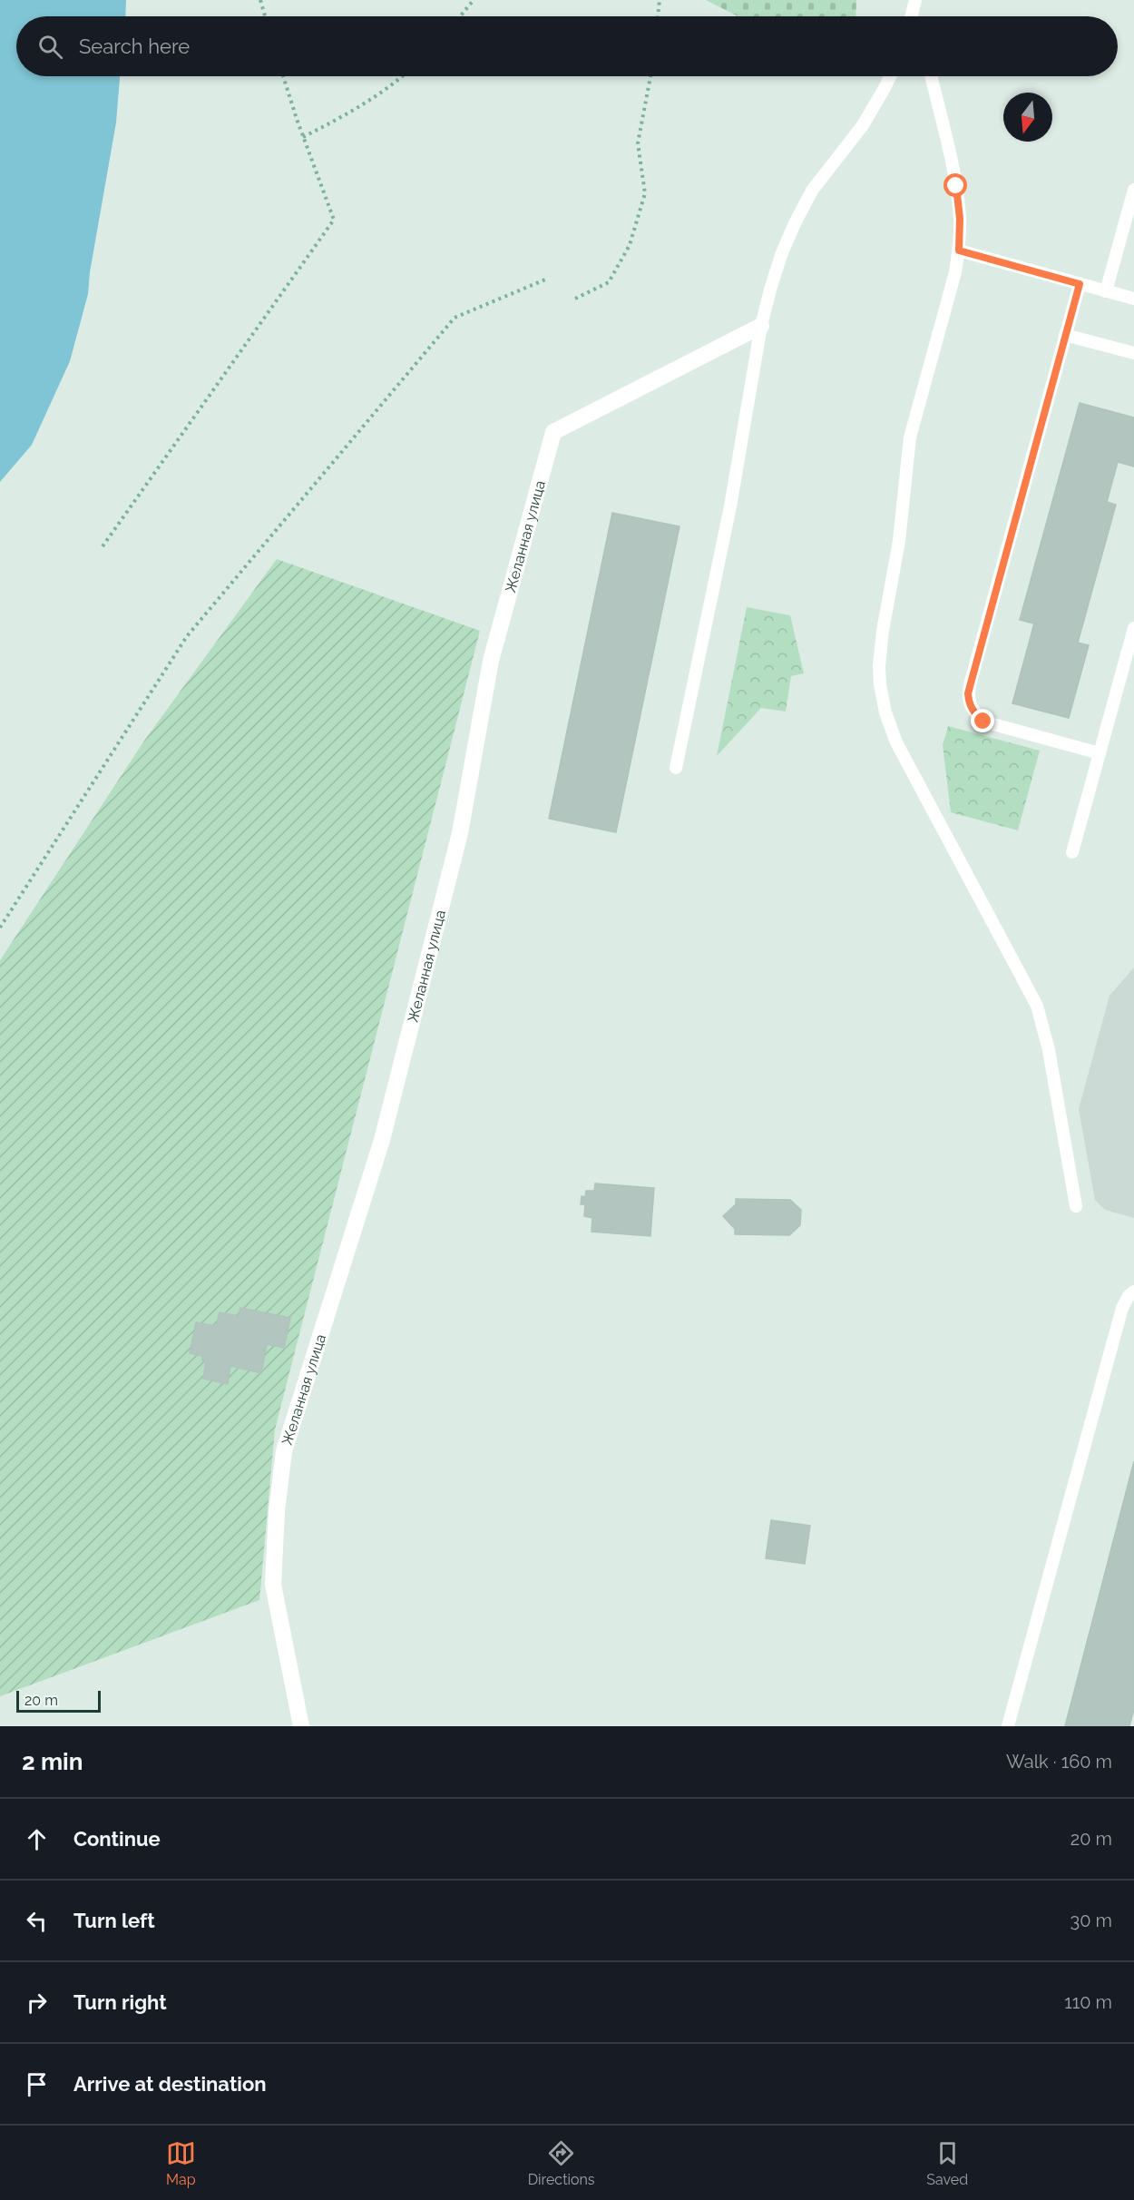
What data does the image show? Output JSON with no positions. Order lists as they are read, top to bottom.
{
  "streets": {
    "street": ["Желанная улица"]
  },
  "scale_bar": "20 m",
  "north": "bottom",
  "page": {
    "search": "Search here",
    "scale": "20 m",
    "heading": ["2 min", "Walk · 160 m"],
    "list": [
      ["Continue", "20 m"],
      ["Turn left", "30 m"],
      ["Turn right", "110 m"],
      "Arrive at destination"
    ],
    "nav": ["Map", "Directions", "Saved"]
  }
}
